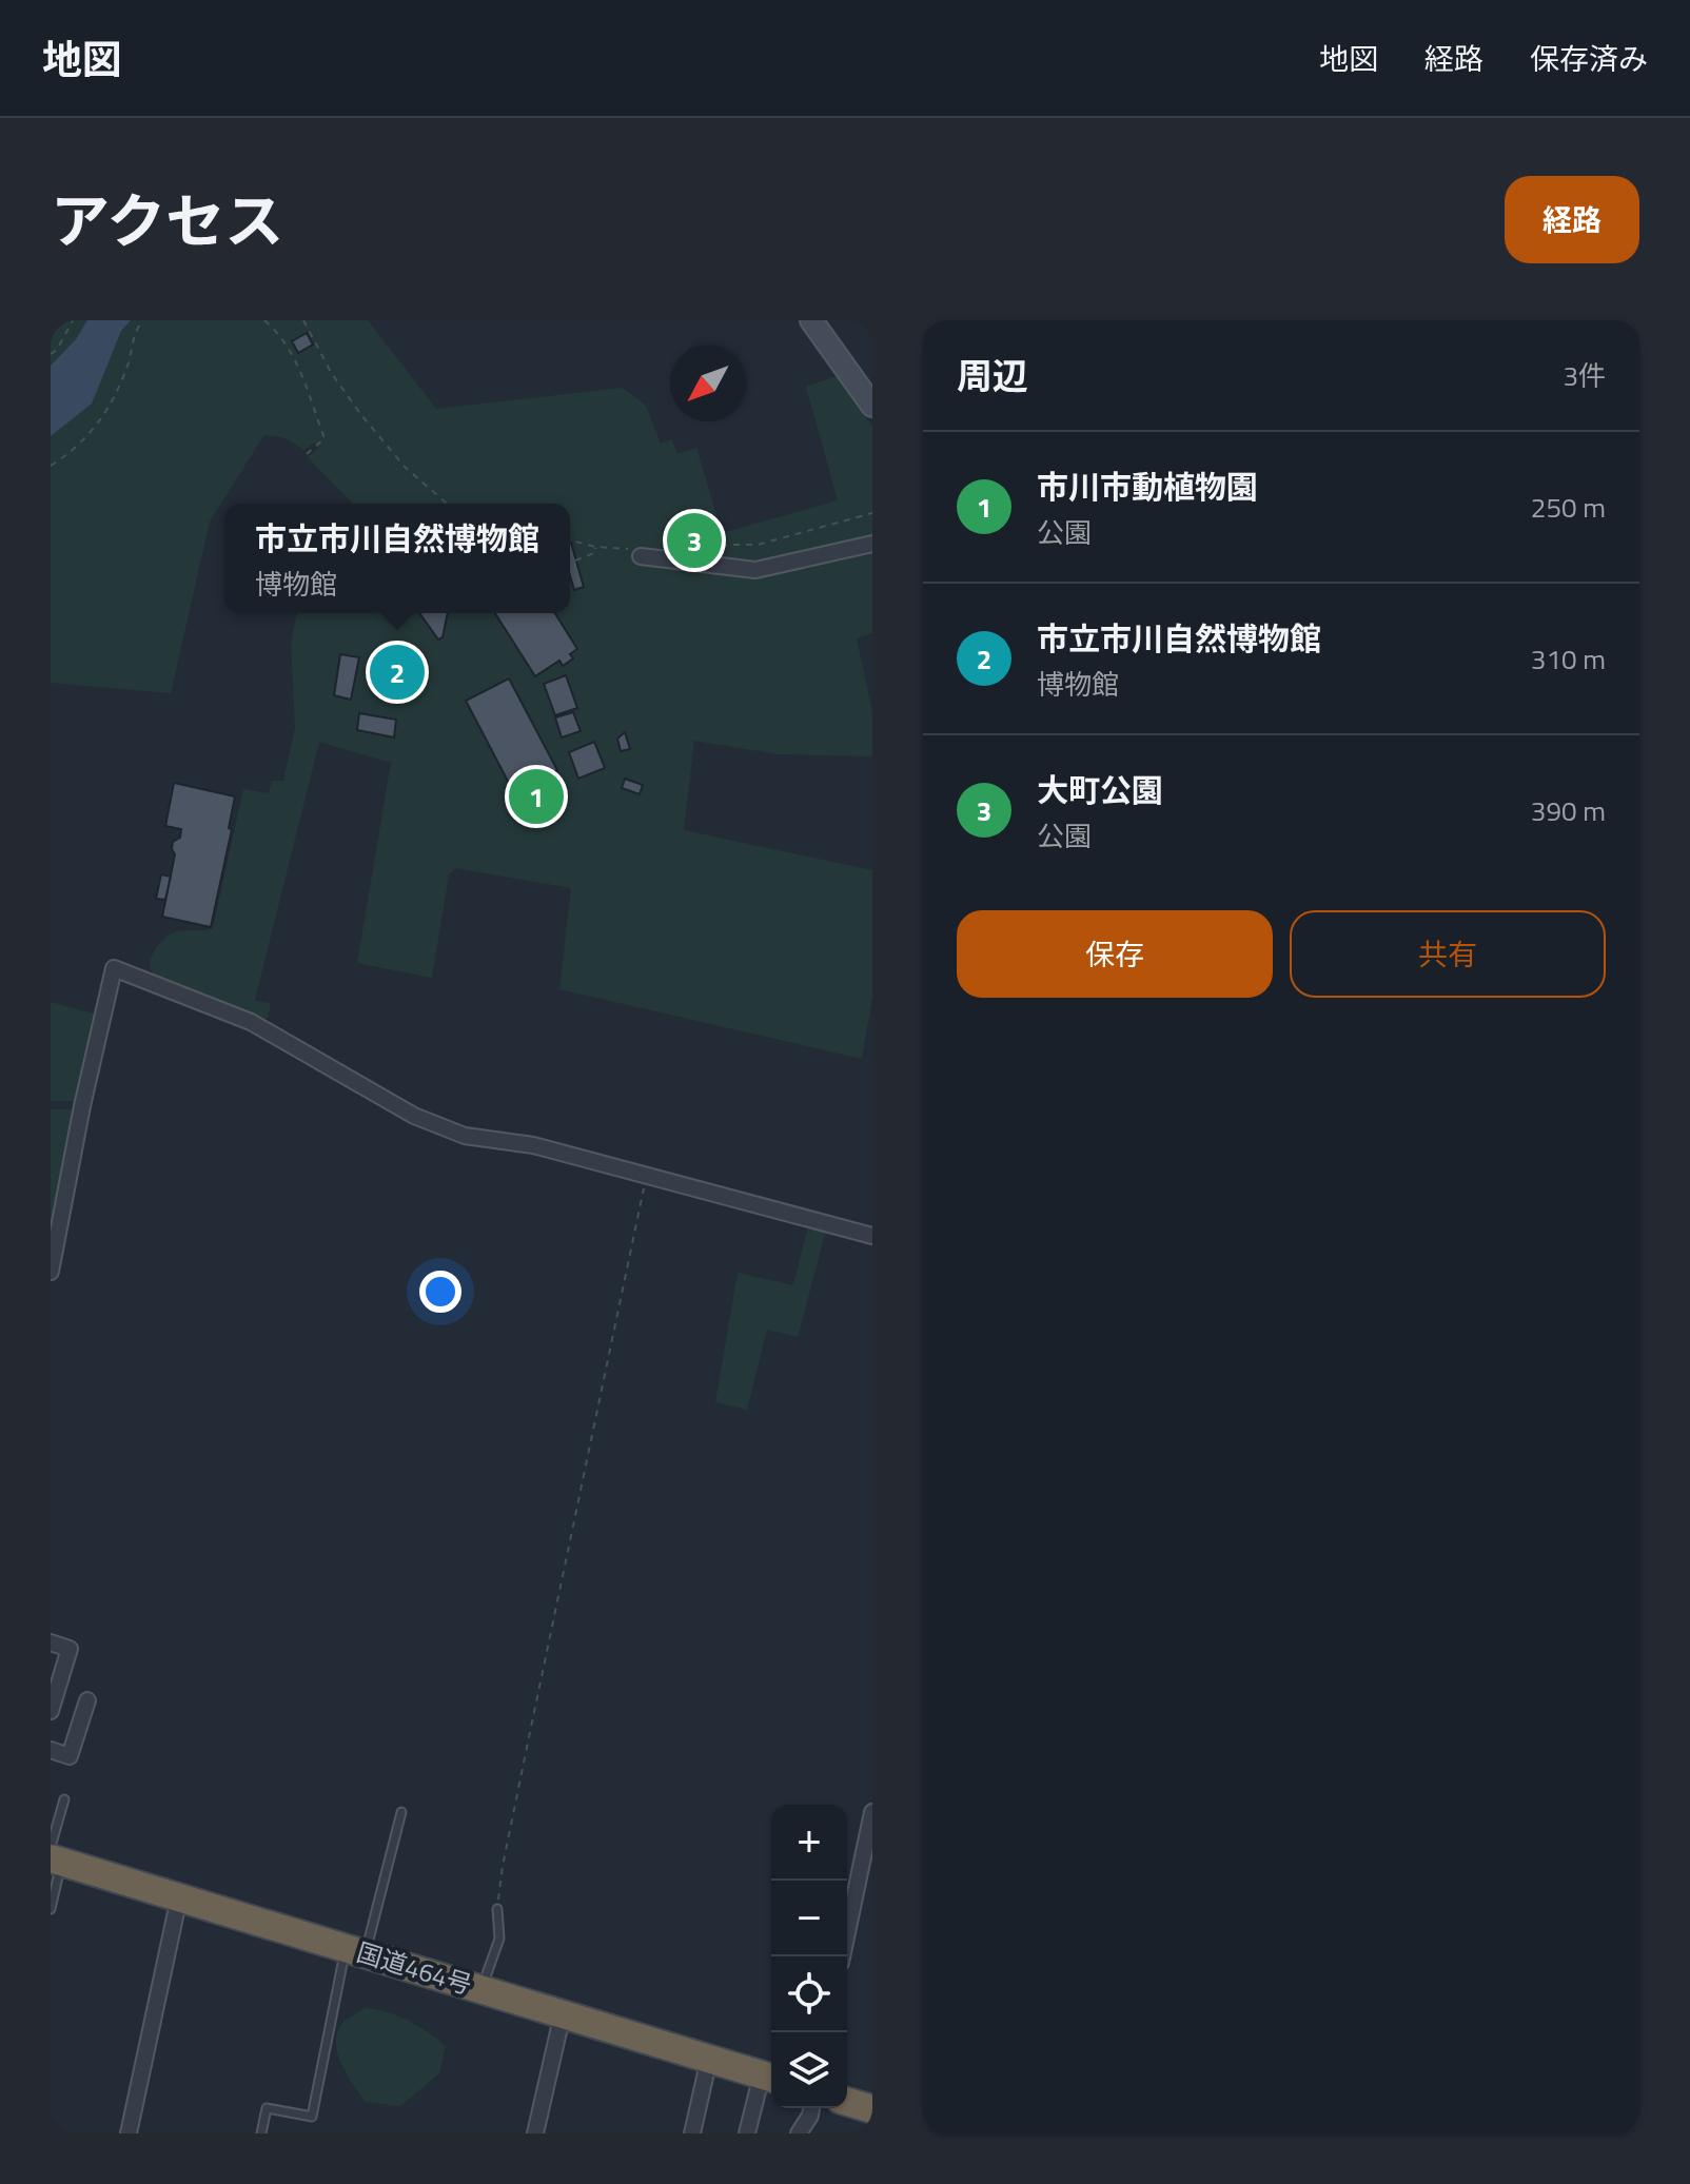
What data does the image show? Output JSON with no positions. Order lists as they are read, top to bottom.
{
  "streets": {
    "highway": ["国道464号"]
  },
  "north": "bottom left",
  "page": {
    "header": "地図",
    "nav": ["地図", "経路", "保存済み"],
    "title": "アクセス",
    "buttons": [
      "経路",
      ["保存", "共有"]
    ],
    "heading": ["周辺", "3件"],
    "list": [
      {
        "mark": "1",
        "name": "市川市動植物園",
        "note": "公園",
        "value": "250 m"
      },
      {
        "mark": "2",
        "name": "市立市川自然博物館",
        "note": "博物館",
        "value": "310 m"
      },
      {
        "mark": "3",
        "name": "大町公園",
        "note": "公園",
        "value": "390 m"
      }
    ],
    "popup": ["市立市川自然博物館", "博物館"],
    "pins": ["3", "2", "1"],
    "map_buttons": ["+", "−"]
  }
}
